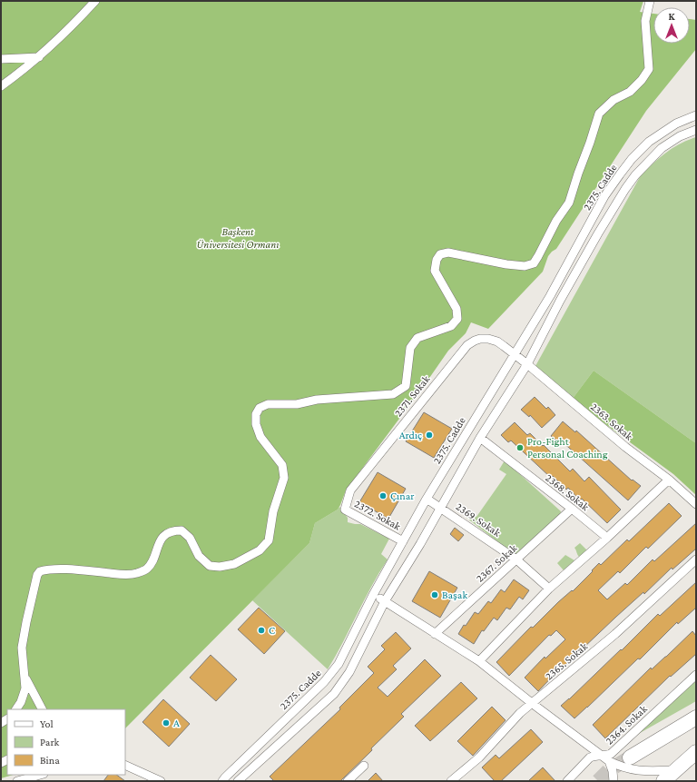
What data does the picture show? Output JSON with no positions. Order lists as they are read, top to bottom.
{
  "streets": {
    "street": [
      "2375. Cadde",
      "2371. Sokak",
      "2363. Sokak",
      "2368. Sokak",
      "2372. Sokak",
      "2369. Sokak",
      "2367. Sokak",
      "2365. Sokak",
      "2364. Sokak"
    ]
  },
  "crossings": [
    ["2375. Cadde", "2371. Sokak"],
    ["2375. Cadde", "2363. Sokak"],
    ["2375. Cadde", "2368. Sokak"],
    ["2375. Cadde", "2372. Sokak"],
    ["2375. Cadde", "2369. Sokak"],
    ["2371. Sokak", "2363. Sokak"],
    ["2371. Sokak", "2372. Sokak"],
    ["2368. Sokak", "2367. Sokak"],
    ["2369. Sokak", "2367. Sokak"]
  ],
  "parks": ["Başkent Üniversitesi Ormanı"],
  "places": [
    "Ardıç",
    "Pro-Fight Personal Coaching",
    "Çınar",
    "Başak",
    "C",
    "A"
  ],
  "legend": ["Yol", "Park", "Bina"],
  "north": "top"
}
